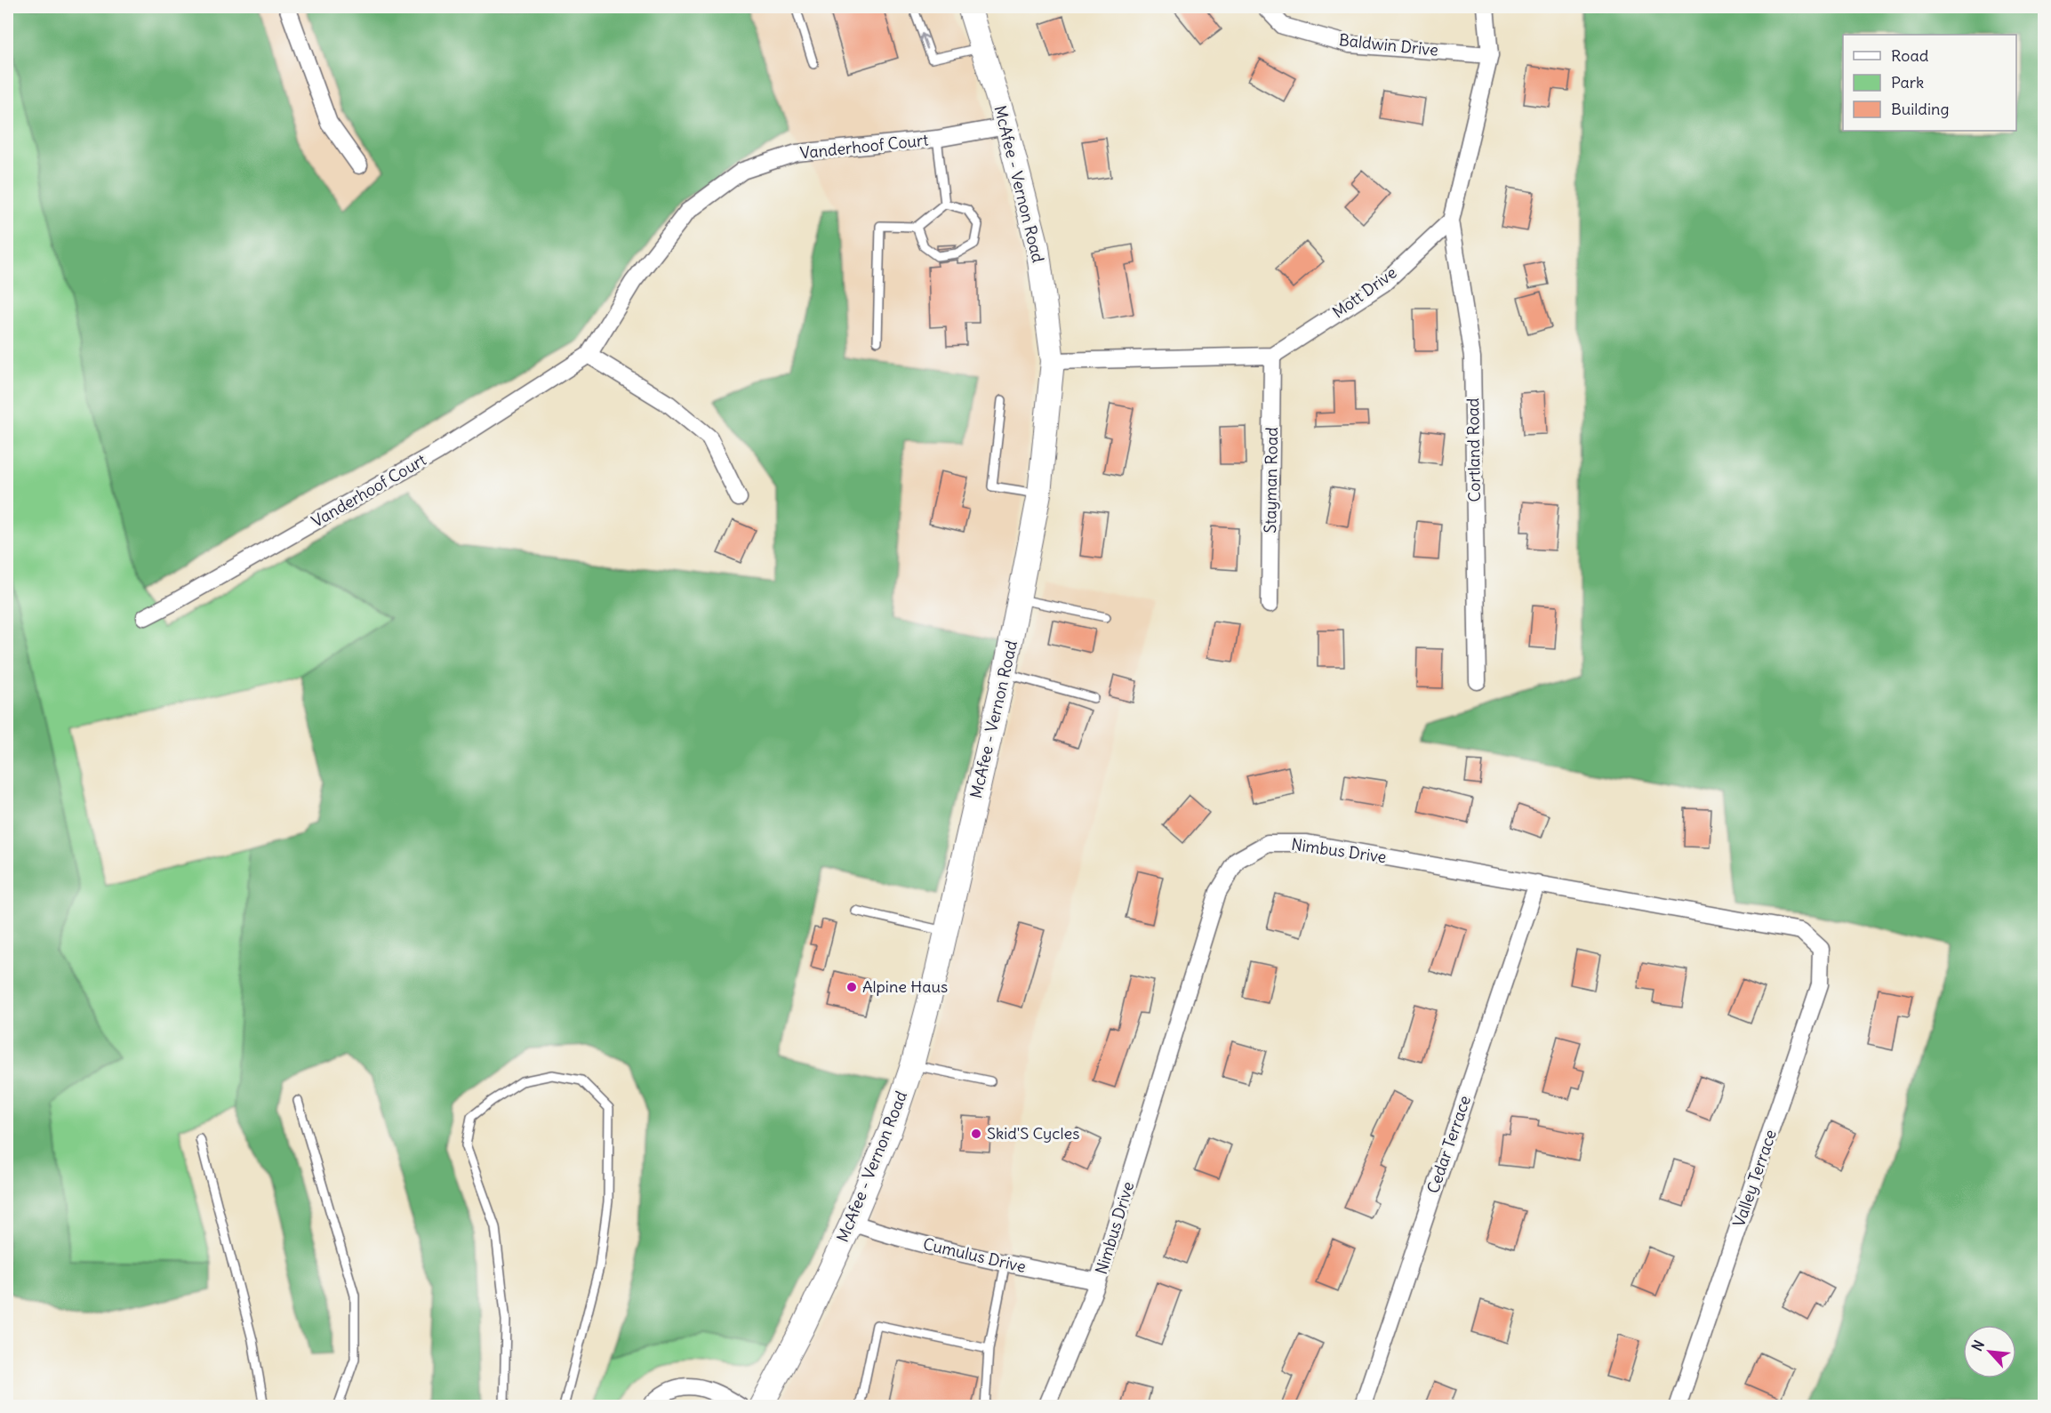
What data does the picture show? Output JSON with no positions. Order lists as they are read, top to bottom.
{
  "streets": {
    "main road": ["McAfee - Vernon Road"],
    "street": [
      "Baldwin Drive",
      "Vanderhoof Court",
      "Mott Drive",
      "Cortland Road",
      "Stayman Road",
      "Nimbus Drive",
      "Cedar Terrace",
      "Valley Terrace",
      "Cumulus Drive"
    ]
  },
  "crossings": [
    ["Vanderhoof Court", "McAfee - Vernon Road"],
    ["McAfee - Vernon Road", "Cumulus Drive"],
    ["Mott Drive", "Cortland Road"],
    ["Mott Drive", "Stayman Road"],
    ["Nimbus Drive", "Cedar Terrace"],
    ["Nimbus Drive", "Valley Terrace"],
    ["Nimbus Drive", "Cumulus Drive"]
  ],
  "places": ["Alpine Haus", "Skid'S Cycles"],
  "legend": ["Road", "Park", "Building"],
  "north": "top left"
}
